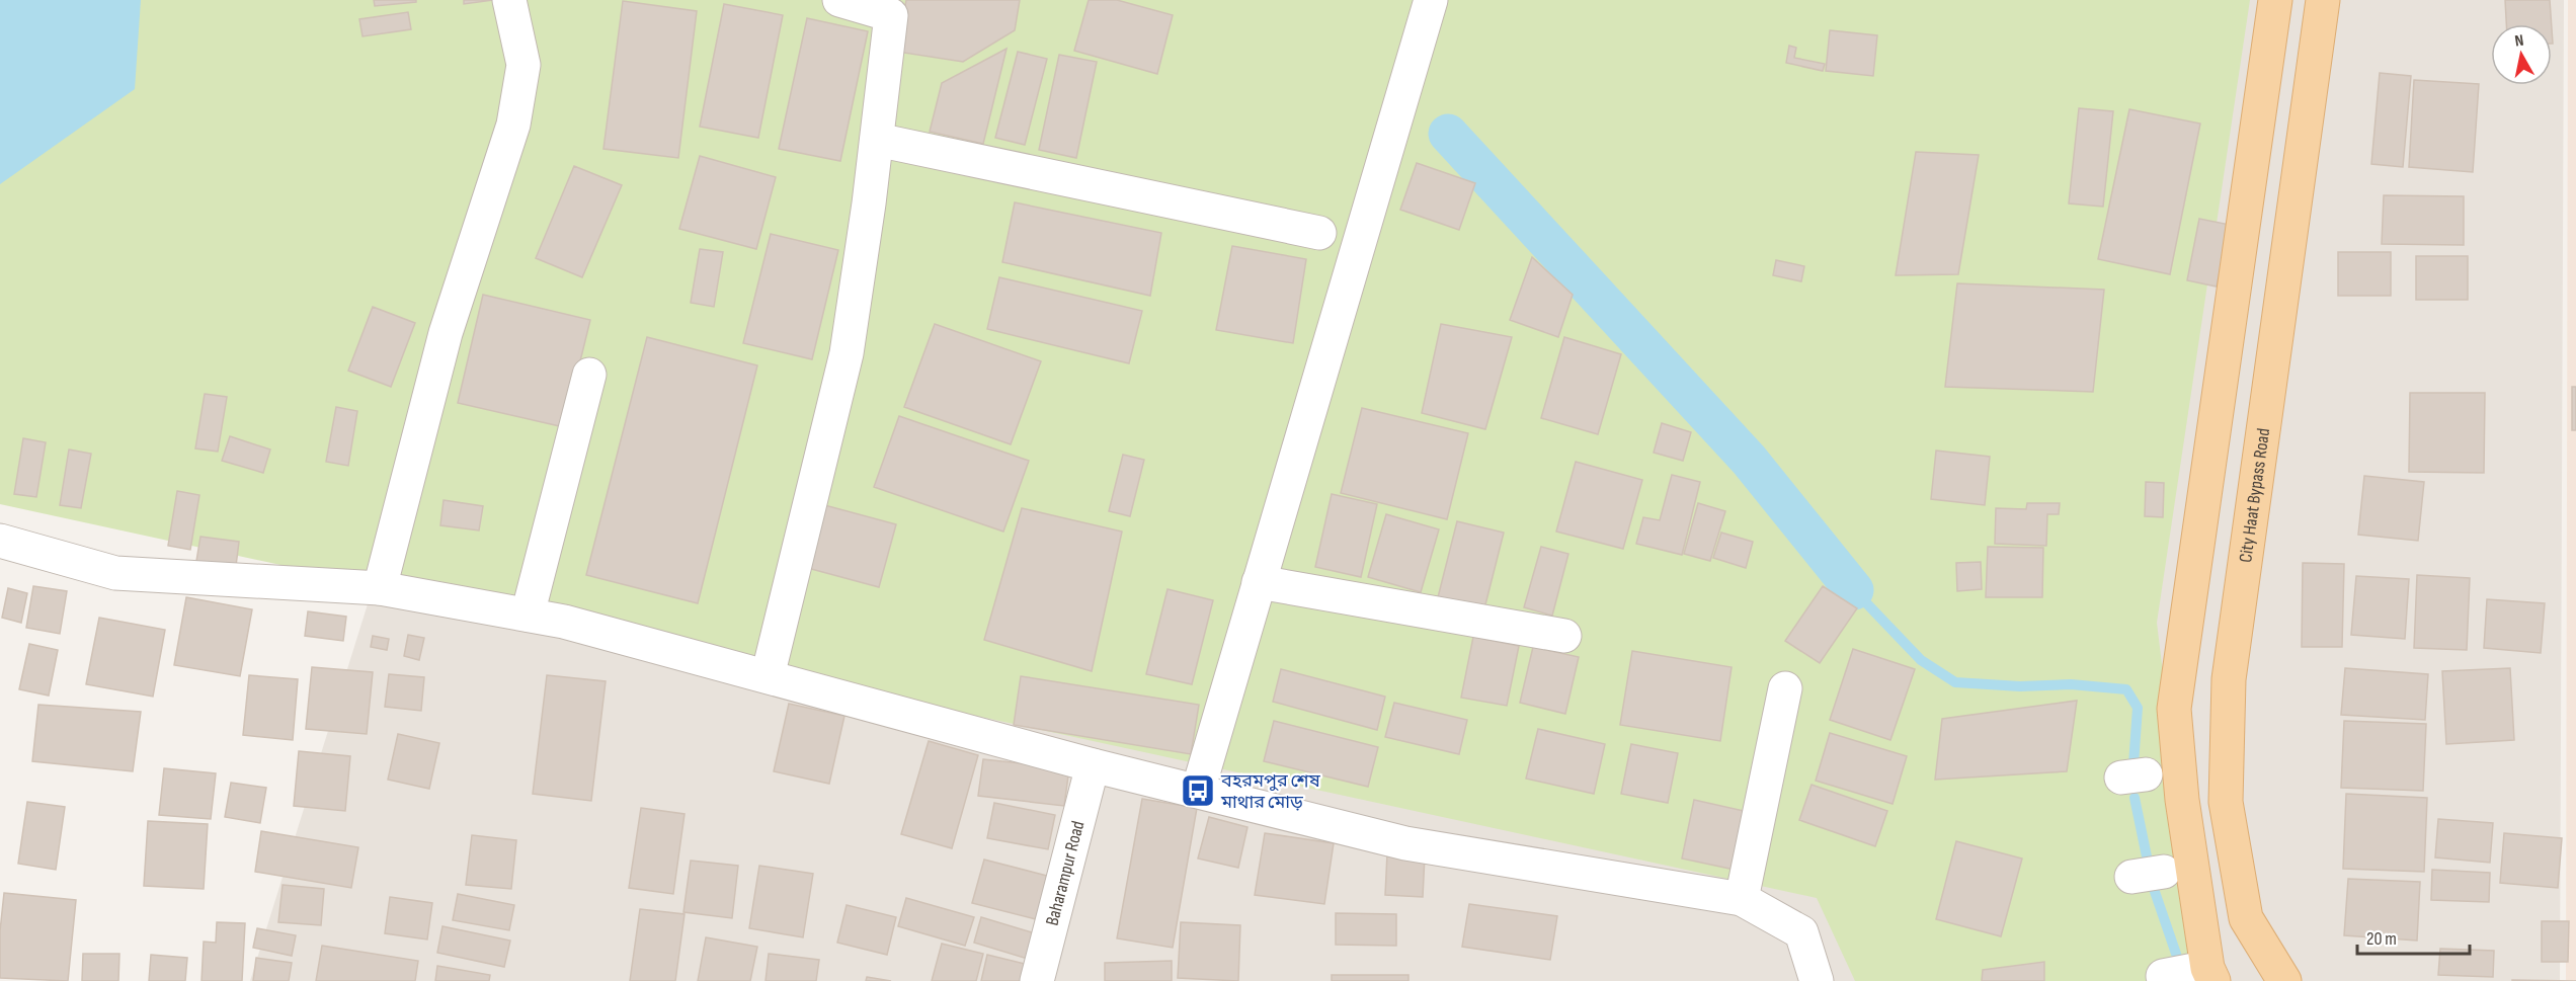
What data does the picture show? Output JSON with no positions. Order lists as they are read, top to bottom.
{
  "streets": {
    "main road": ["City Haat Bypass Road"],
    "street": ["Baharampur Road"]
  },
  "places": {
    "bus stop": ["বহরমপুর শেষ মাথার মোড়"]
  },
  "scale_bar": "20 m",
  "north": "top"
}
